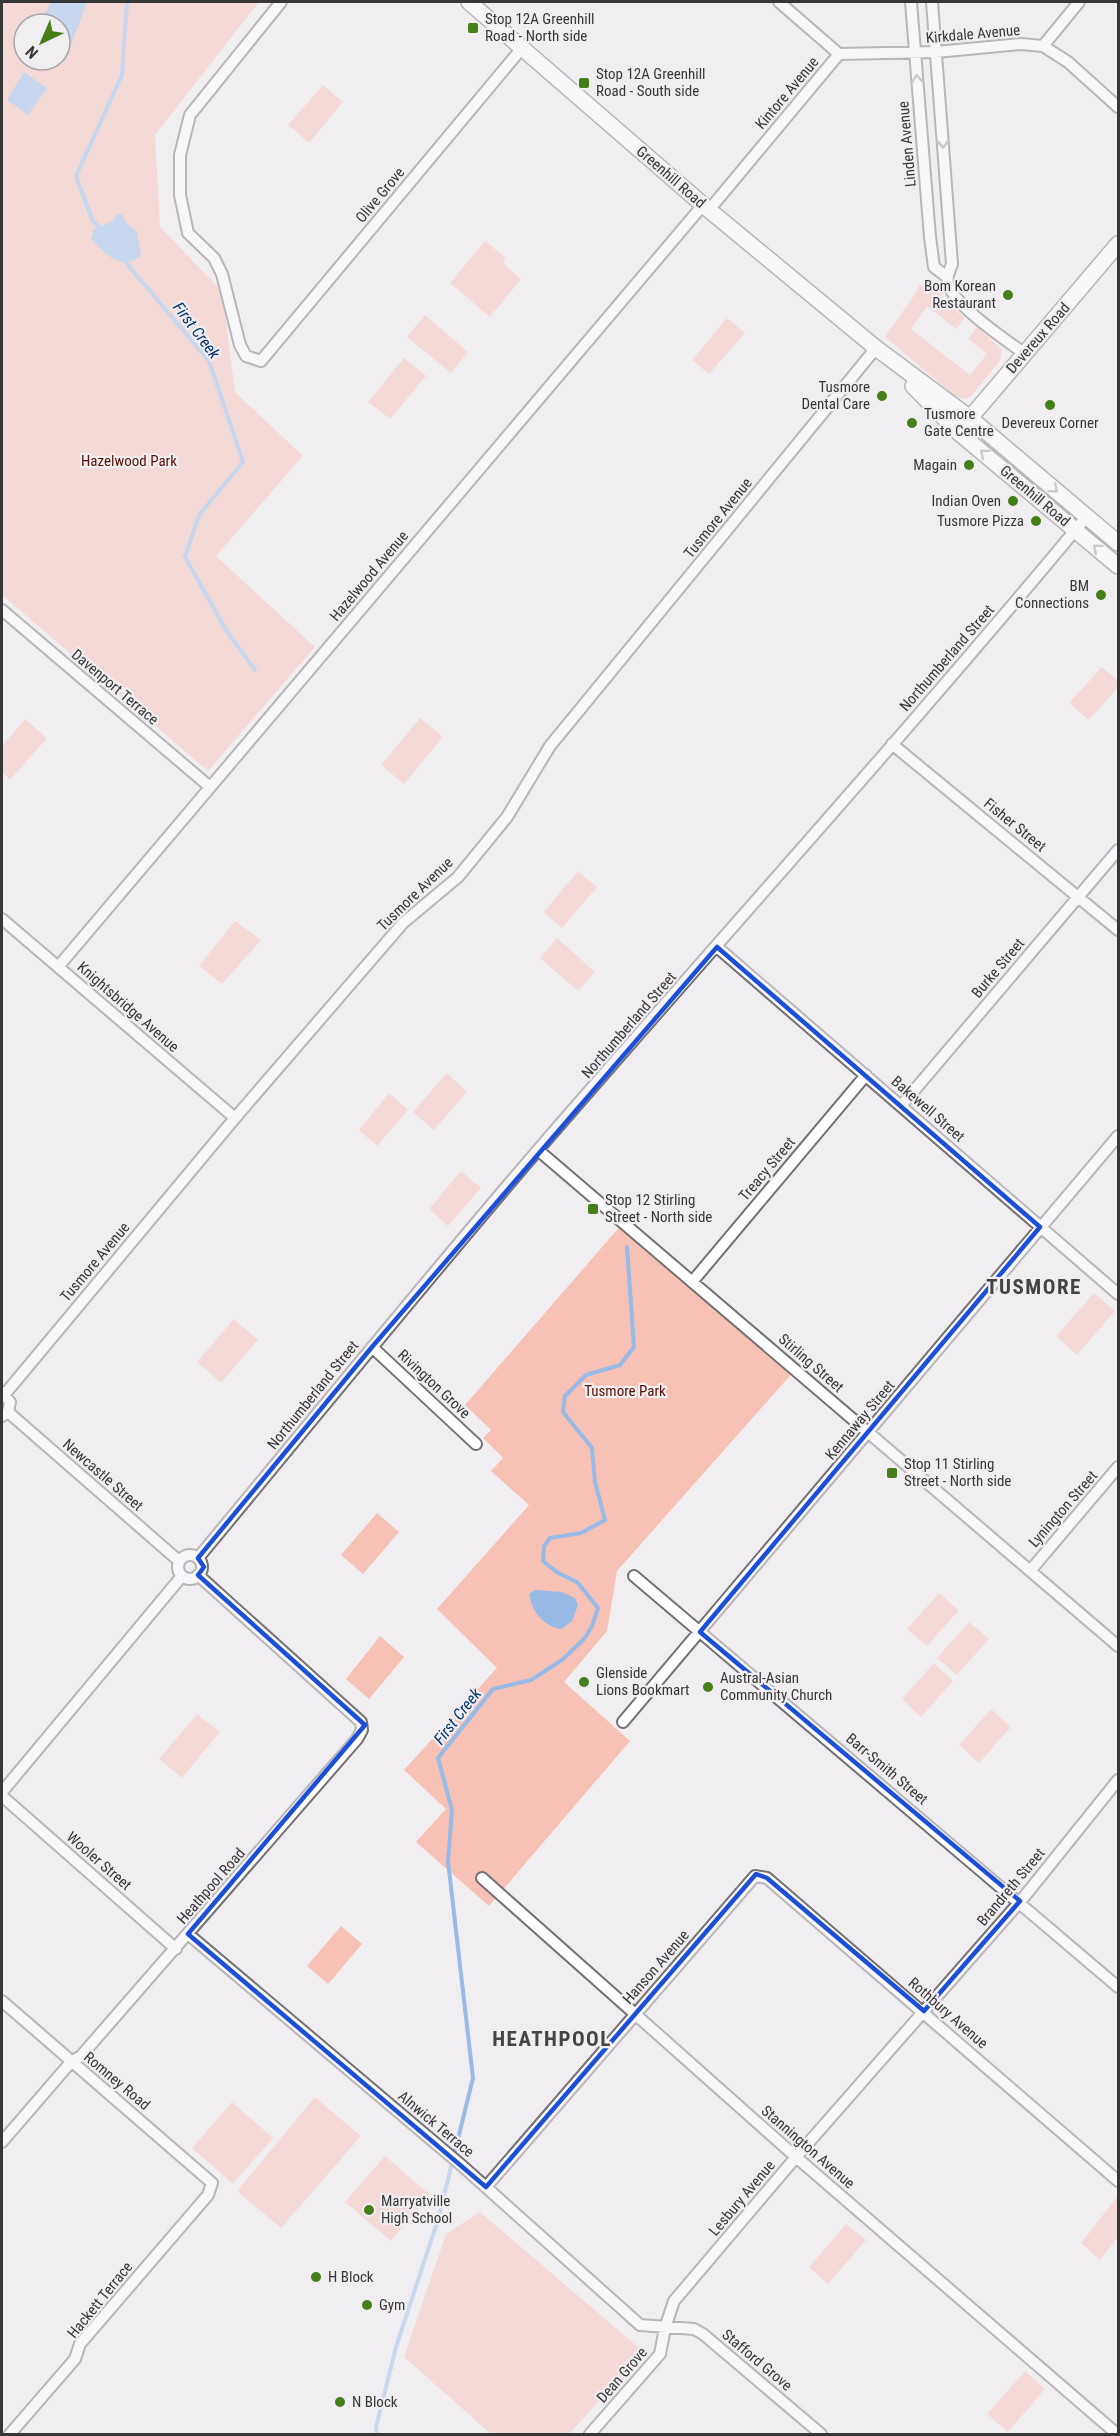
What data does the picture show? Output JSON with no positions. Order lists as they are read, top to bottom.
{
  "streets": {
    "main road": ["Greenhill Road", "Devereux Road"],
    "street": [
      "Kirkdale Avenue",
      "Kintore Avenue",
      "Linden Avenue",
      "Olive Grove",
      "Tusmore Avenue",
      "Hazelwood Avenue",
      "Northumberland Street",
      "Davenport Terrace",
      "Fisher Street",
      "Burke Street",
      "Knightsbridge Avenue",
      "Bakewell Street",
      "Treacy Street",
      "Stirling Street",
      "Rivington Grove",
      "Kennaway Street",
      "Newcastle Street",
      "Lynington Street",
      "Barr-Smith Street",
      "Wooler Street",
      "Heathpool Road",
      "Brandreth Street",
      "Hanson Avenue",
      "Rothbury Avenue",
      "Romney Road",
      "Alnwick Terrace",
      "Stannington Avenue",
      "Lesbury Avenue",
      "Hackett Terrace",
      "Stafford Grove",
      "Dean Grove"
    ]
  },
  "crossings": [
    ["Kirkdale Avenue", "Kintore Avenue"],
    ["Kirkdale Avenue", "Linden Avenue"],
    ["Kintore Avenue", "Linden Avenue"],
    ["Kintore Avenue", "Greenhill Road"],
    ["Kintore Avenue", "Hazelwood Avenue"],
    ["Linden Avenue", "Devereux Road"],
    ["Greenhill Road", "Olive Grove"],
    ["Greenhill Road", "Devereux Road"],
    ["Greenhill Road", "Tusmore Avenue"],
    ["Greenhill Road", "Hazelwood Avenue"],
    ["Greenhill Road", "Northumberland Street"],
    ["Tusmore Avenue", "Knightsbridge Avenue"],
    ["Hazelwood Avenue", "Davenport Terrace"],
    ["Hazelwood Avenue", "Knightsbridge Avenue"],
    ["Northumberland Street", "Fisher Street"],
    ["Northumberland Street", "Bakewell Street"],
    ["Northumberland Street", "Stirling Street"],
    ["Northumberland Street", "Rivington Grove"],
    ["Northumberland Street", "Newcastle Street"],
    ["Northumberland Street", "Heathpool Road"],
    ["Fisher Street", "Burke Street"],
    ["Burke Street", "Bakewell Street"],
    ["Bakewell Street", "Treacy Street"],
    ["Bakewell Street", "Kennaway Street"],
    ["Treacy Street", "Stirling Street"],
    ["Stirling Street", "Kennaway Street"],
    ["Stirling Street", "Lynington Street"],
    ["Kennaway Street", "Barr-Smith Street"],
    ["Newcastle Street", "Heathpool Road"],
    ["Barr-Smith Street", "Brandreth Street"],
    ["Wooler Street", "Heathpool Road"],
    ["Heathpool Road", "Romney Road"],
    ["Heathpool Road", "Alnwick Terrace"],
    ["Brandreth Street", "Rothbury Avenue"],
    ["Brandreth Street", "Lesbury Avenue"],
    ["Hanson Avenue", "Rothbury Avenue"],
    ["Hanson Avenue", "Alnwick Terrace"],
    ["Hanson Avenue", "Stannington Avenue"],
    ["Rothbury Avenue", "Lesbury Avenue"],
    ["Romney Road", "Hackett Terrace"],
    ["Alnwick Terrace", "Lesbury Avenue"],
    ["Alnwick Terrace", "Stafford Grove"],
    ["Alnwick Terrace", "Dean Grove"],
    ["Stannington Avenue", "Lesbury Avenue"],
    ["Lesbury Avenue", "Stafford Grove"],
    ["Lesbury Avenue", "Dean Grove"],
    ["Stafford Grove", "Dean Grove"]
  ],
  "districts": ["TUSMORE", "HEATHPOOL"],
  "water": ["First Creek"],
  "parks": ["Hazelwood Park", "Tusmore Park"],
  "places": {
    "transit": [
      "Stop 12A Greenhill Road - North side",
      "Stop 12A Greenhill Road - South side",
      "Stop 12 Stirling Street - North side",
      "Stop 11 Stirling Street - North side"
    ],
    "other": [
      "Bom Korean Restaurant",
      "Tusmore Dental Care",
      "Devereux Corner",
      "Tusmore Gate Centre",
      "Magain",
      "Indian Oven",
      "Tusmore Pizza",
      "BM Connections",
      "Glenside Lions Bookmart",
      "Austral-Asian Community Church",
      "Marryatville High School",
      "H Block",
      "Gym",
      "N Block"
    ]
  },
  "north": "bottom left"
}
